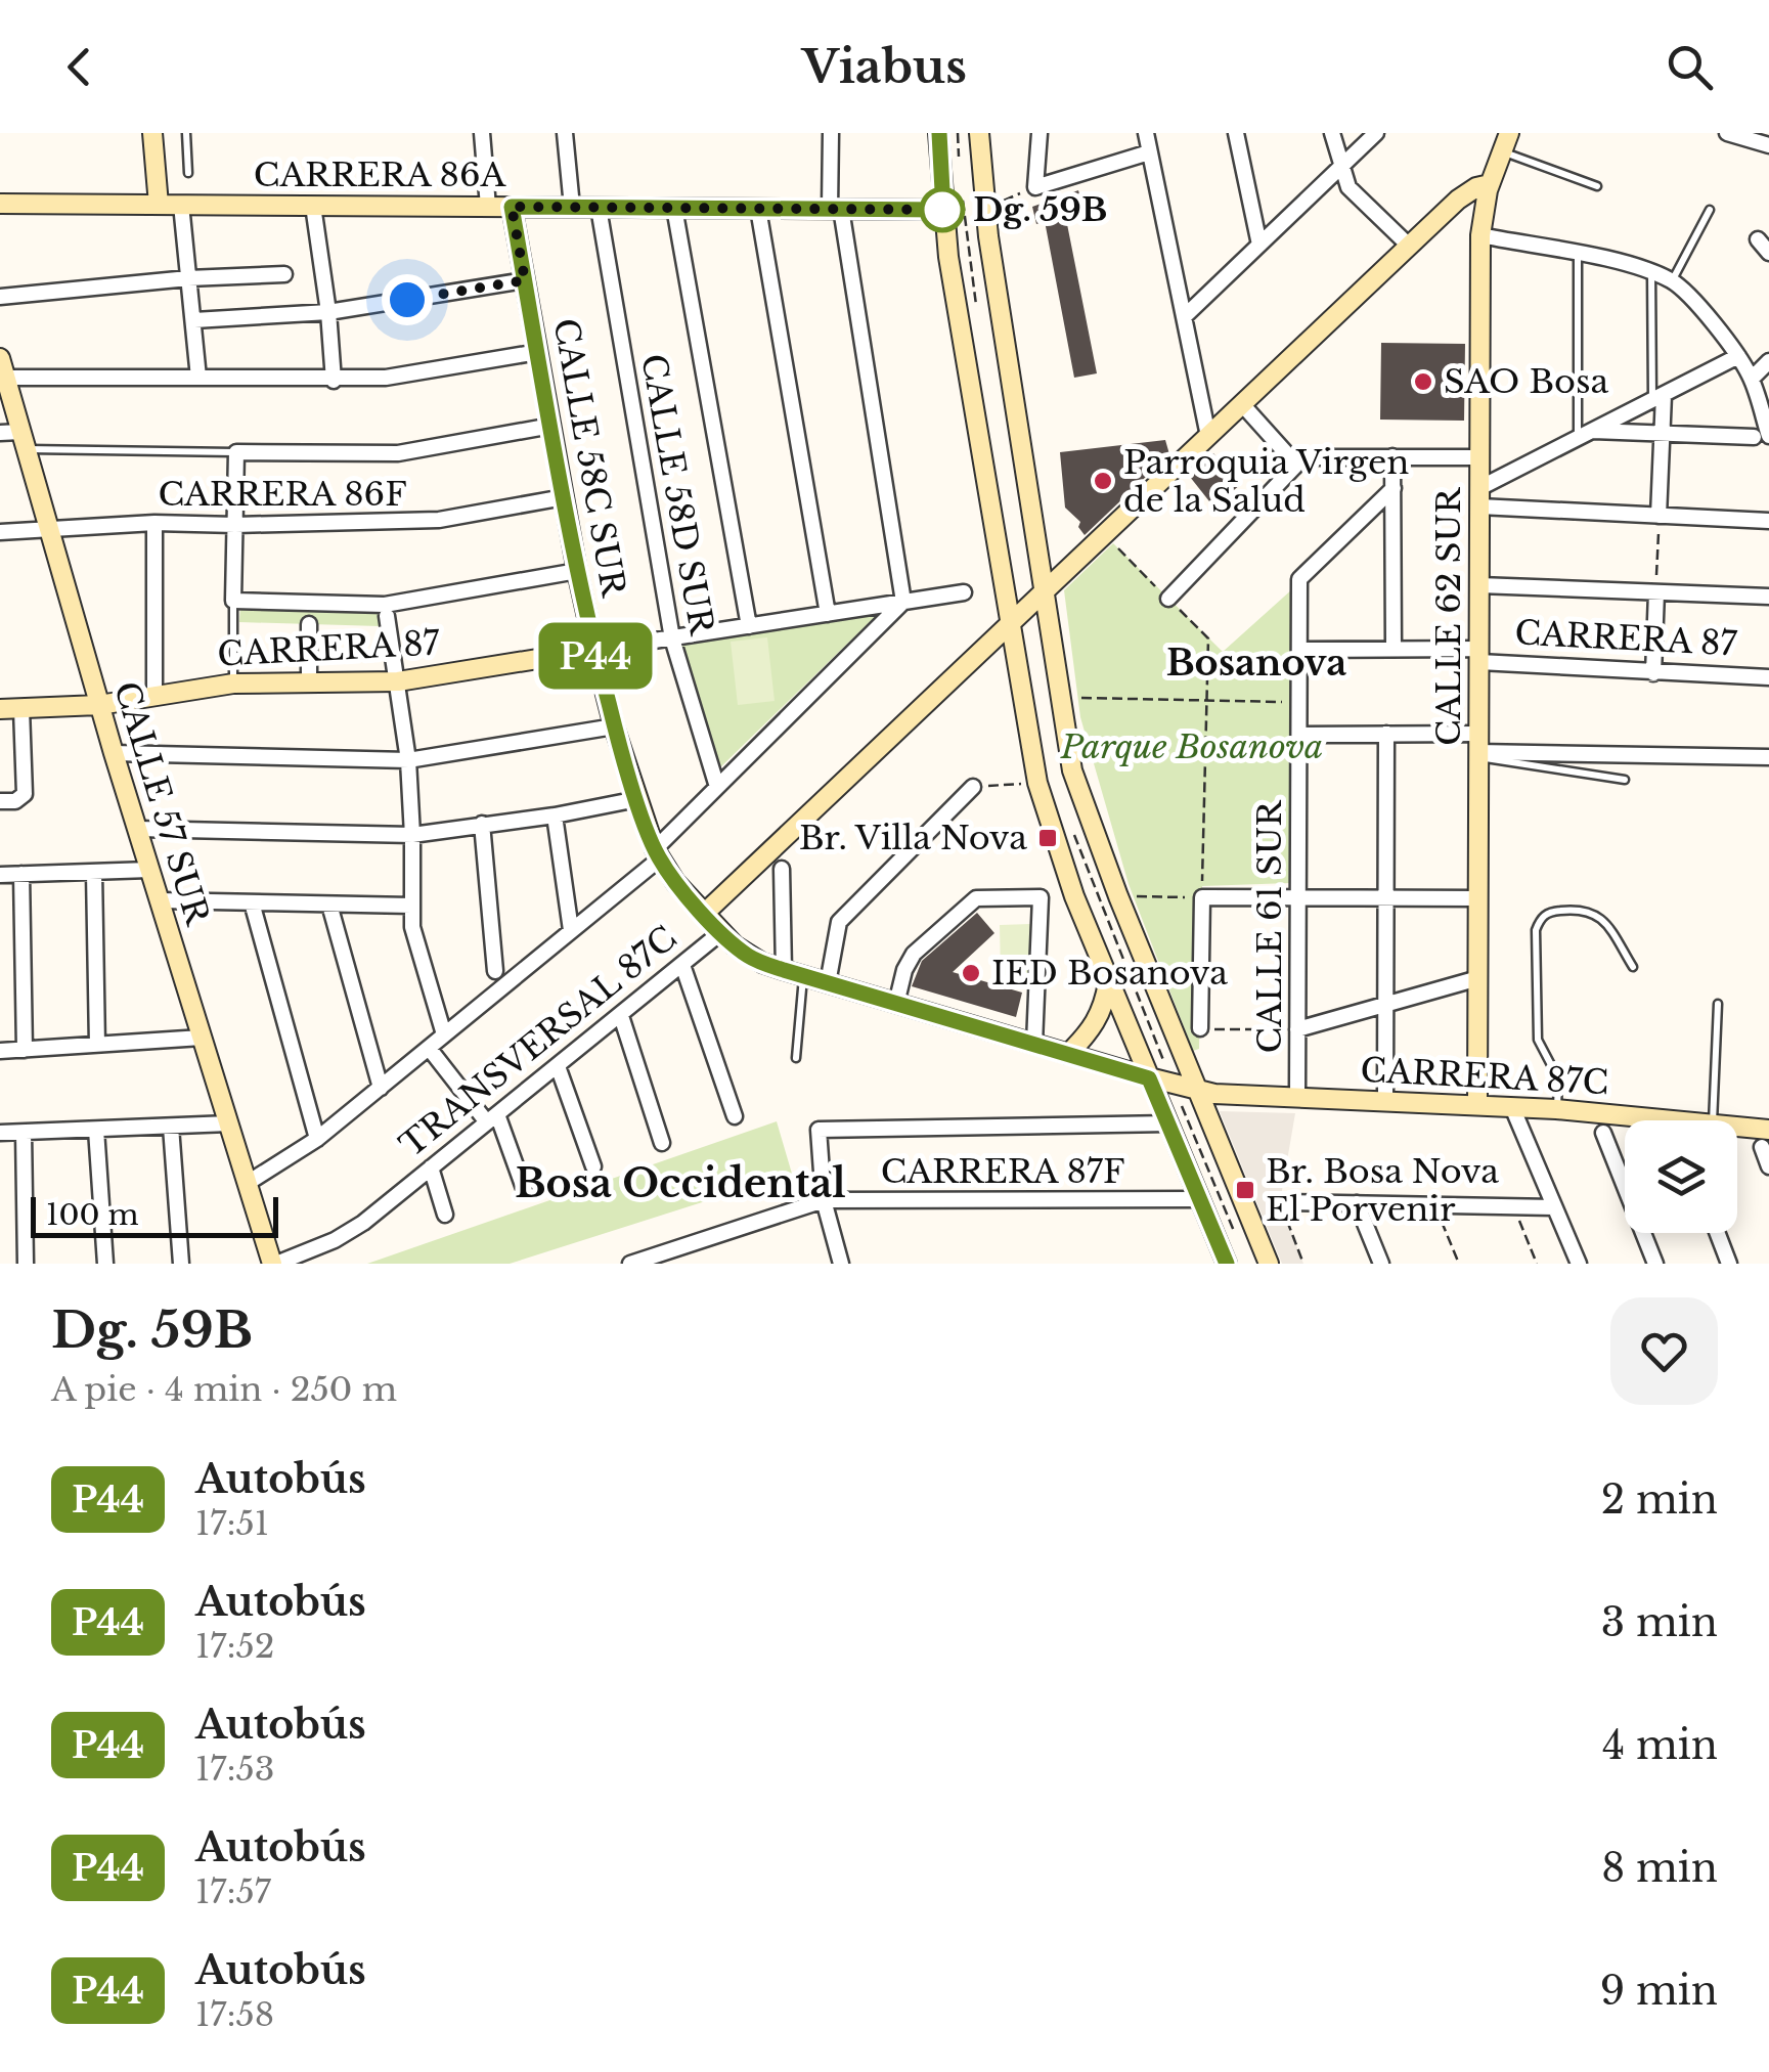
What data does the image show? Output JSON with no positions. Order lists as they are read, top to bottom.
{
  "streets": {
    "street": [
      "CARRERA 86A",
      "CALLE 58C SUR",
      "CARRERA 86F",
      "CALLE 58D SUR",
      "CALLE 62 SUR",
      "CARRERA 87",
      "CALLE 57 SUR",
      "CALLE 61 SUR",
      "TRANSVERSAL 87C",
      "CARRERA 87C",
      "CARRERA 87F"
    ]
  },
  "crossings": [
    ["CARRERA 86A", "CALLE 58C SUR"],
    ["CARRERA 86A", "CALLE 58D SUR"],
    ["CALLE 58C SUR", "CARRERA 86F"],
    ["CALLE 58C SUR", "CARRERA 87"],
    ["CALLE 58C SUR", "TRANSVERSAL 87C"],
    ["CARRERA 86F", "CALLE 57 SUR"],
    ["CALLE 58D SUR", "CARRERA 87"],
    ["CALLE 62 SUR", "CARRERA 87"],
    ["CALLE 62 SUR", "CARRERA 87C"],
    ["CARRERA 87", "CALLE 57 SUR"],
    ["CARRERA 87", "CALLE 61 SUR"],
    ["CALLE 57 SUR", "TRANSVERSAL 87C"],
    ["CALLE 61 SUR", "CARRERA 87C"],
    ["TRANSVERSAL 87C", "CARRERA 87C"]
  ],
  "districts": ["Bosanova", "Bosa Occidental"],
  "parks": ["Parque Bosanova"],
  "places": {
    "other": [
      "Dg. 59B",
      "SAO Bosa",
      "Parroquia Virgen de la Salud",
      "IED Bosanova"
    ],
    "transit": ["Br. Villa Nova", "Br. Bosa Nova El Porvenir"]
  },
  "lines": ["bus line P44"],
  "scale_bar": "100 m",
  "page": {
    "header": "Viabus",
    "on_map": "P44",
    "scale": "100 m",
    "heading": ["Dg. 59B", "A pie · 4 min · 250 m"],
    "list": [
      {
        "mark": "P44",
        "name": "Autobús",
        "note": "17:51",
        "value": "2 min"
      },
      {
        "mark": "P44",
        "name": "Autobús",
        "note": "17:52",
        "value": "3 min"
      },
      {
        "mark": "P44",
        "name": "Autobús",
        "note": "17:53",
        "value": "4 min"
      },
      {
        "mark": "P44",
        "name": "Autobús",
        "note": "17:57",
        "value": "8 min"
      },
      {
        "mark": "P44",
        "name": "Autobús",
        "note": "17:58",
        "value": "9 min"
      }
    ]
  }
}
